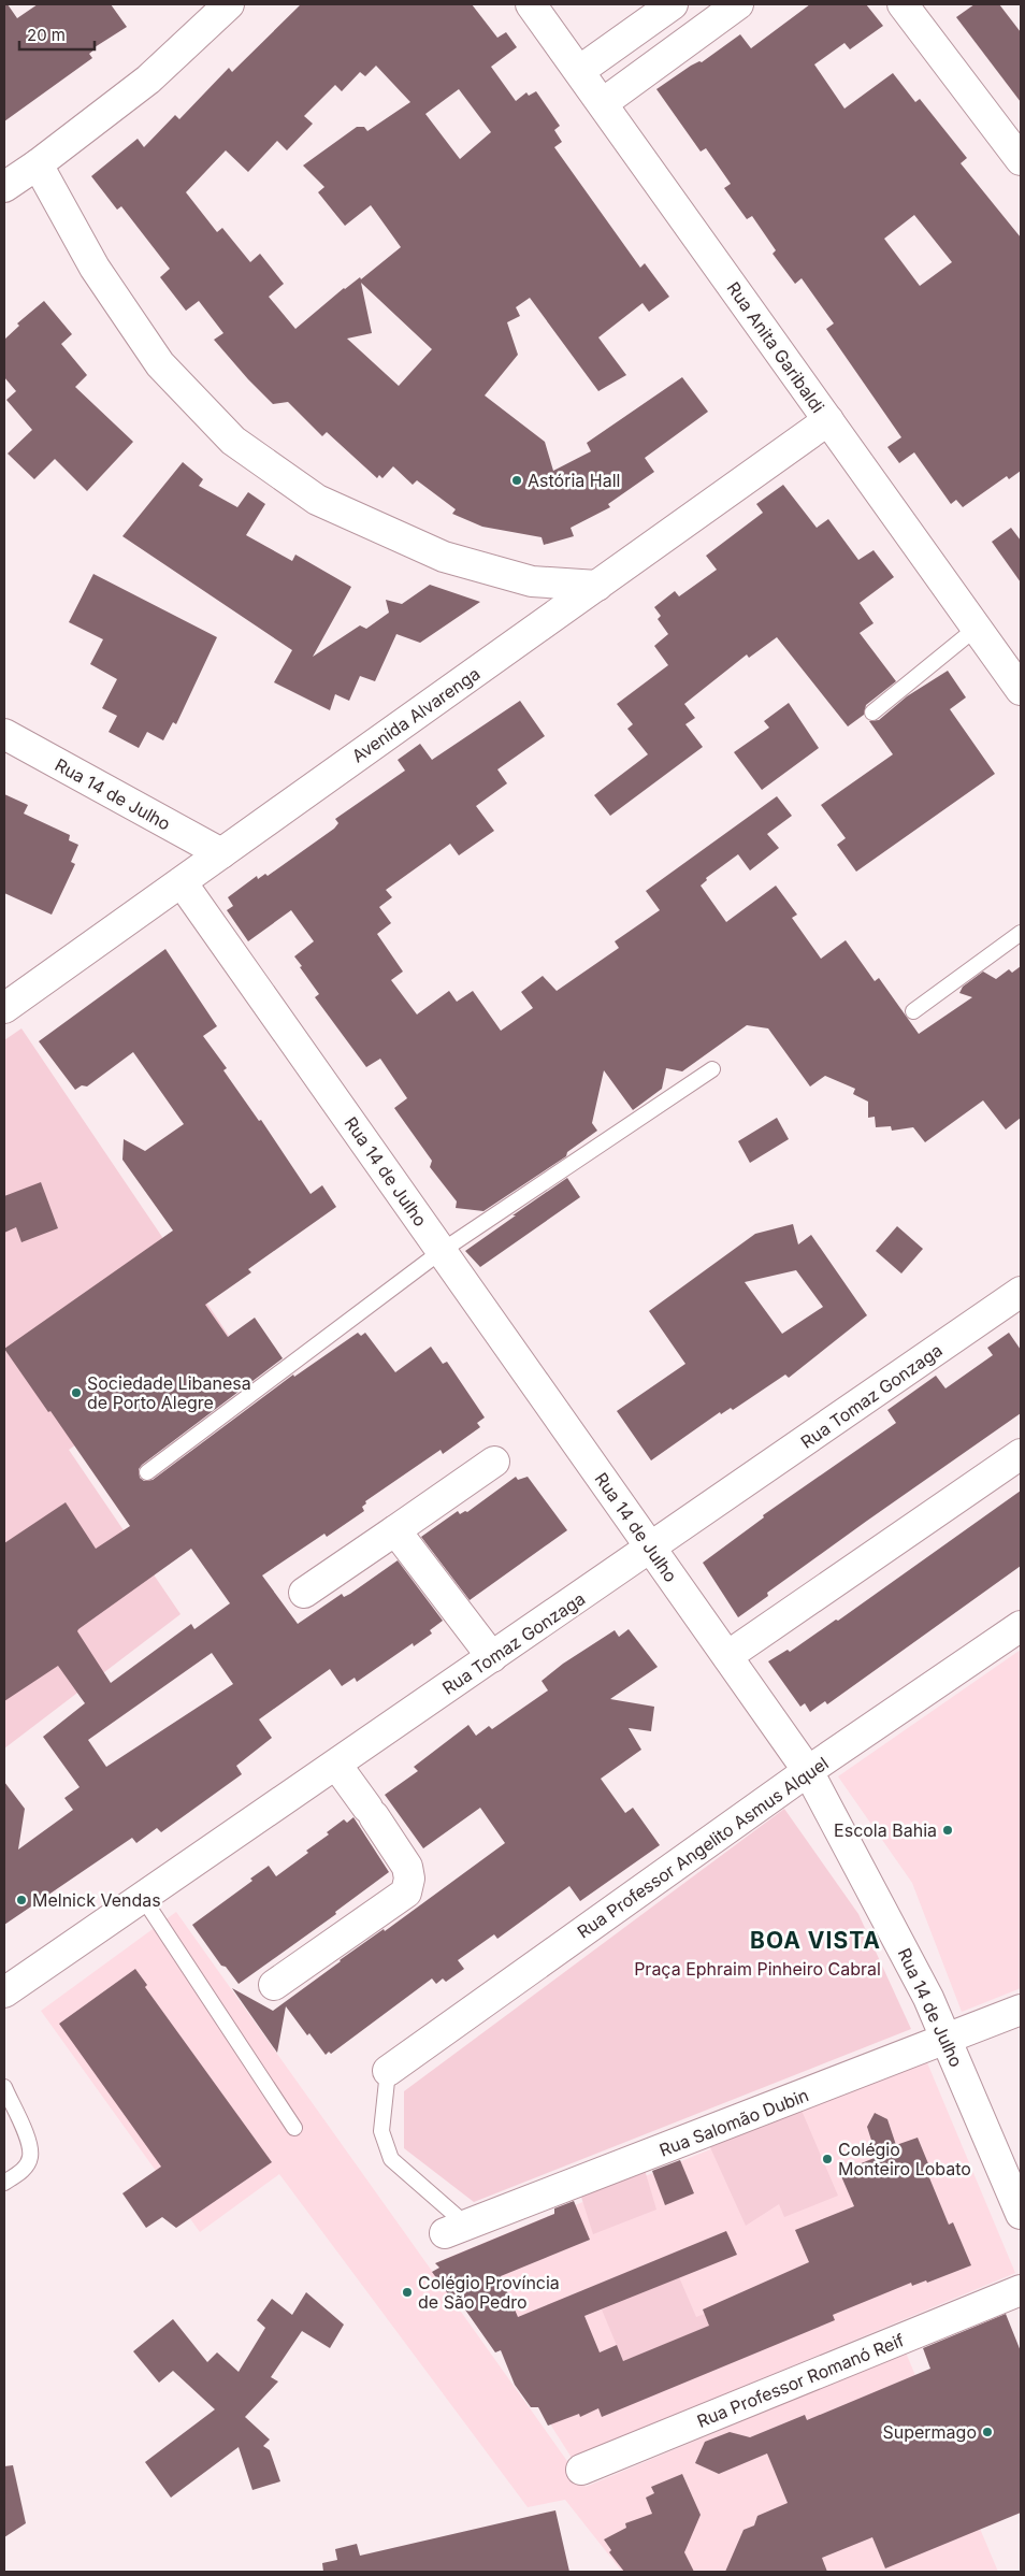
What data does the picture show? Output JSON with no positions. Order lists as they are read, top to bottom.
{
  "streets": {
    "street": [
      "Rua Anita Garibaldi",
      "Avenida Alvarenga",
      "Rua 14 de Julho",
      "Rua Tomaz Gonzaga",
      "Rua Professor Angelito Asmus Alquel",
      "Rua Salomão Dubin",
      "Rua Professor Romanó Reif"
    ]
  },
  "crossings": [
    ["Rua Anita Garibaldi", "Avenida Alvarenga"],
    ["Avenida Alvarenga", "Rua 14 de Julho"],
    ["Rua 14 de Julho", "Rua Tomaz Gonzaga"],
    ["Rua 14 de Julho", "Rua Professor Angelito Asmus Alquel"],
    ["Rua 14 de Julho", "Rua Salomão Dubin"]
  ],
  "districts": ["BOA VISTA"],
  "parks": ["Praça Ephraim Pinheiro Cabral"],
  "places": [
    "Astória Hall",
    "Sociedade Libanesa de Porto Alegre",
    "Escola Bahia",
    "Melnick Vendas",
    "Colégio Monteiro Lobato",
    "Colégio Província de São Pedro",
    "Supermago"
  ],
  "scale_bar": "20 m"
}
